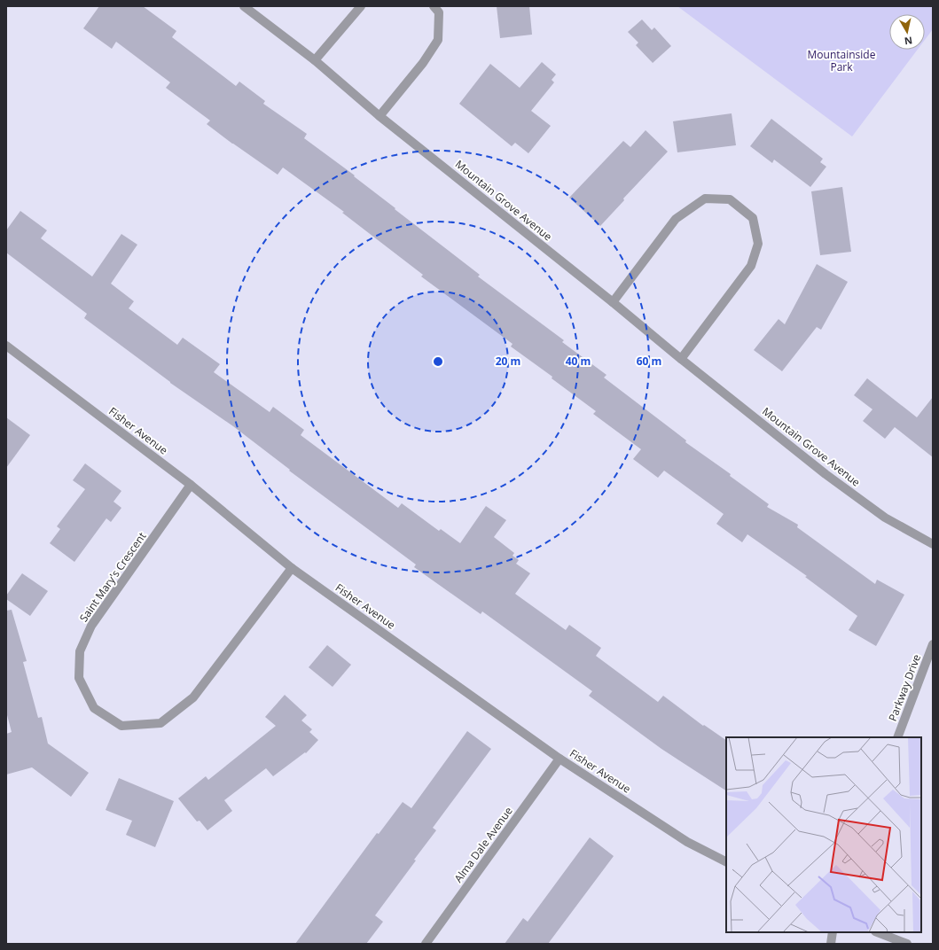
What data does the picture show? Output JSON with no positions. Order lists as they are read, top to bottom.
{
  "streets": {
    "street": [
      "Mountain Grove Avenue",
      "Fisher Avenue",
      "Saint Mary's Crescent",
      "Parkway Drive",
      "Alma Dale Avenue"
    ]
  },
  "crossings": [
    ["Fisher Avenue", "Saint Mary's Crescent"],
    ["Fisher Avenue", "Alma Dale Avenue"]
  ],
  "parks": ["Mountainside Park"],
  "north": "bottom",
  "rings": ["20 m", "40 m", "60 m"]
}
